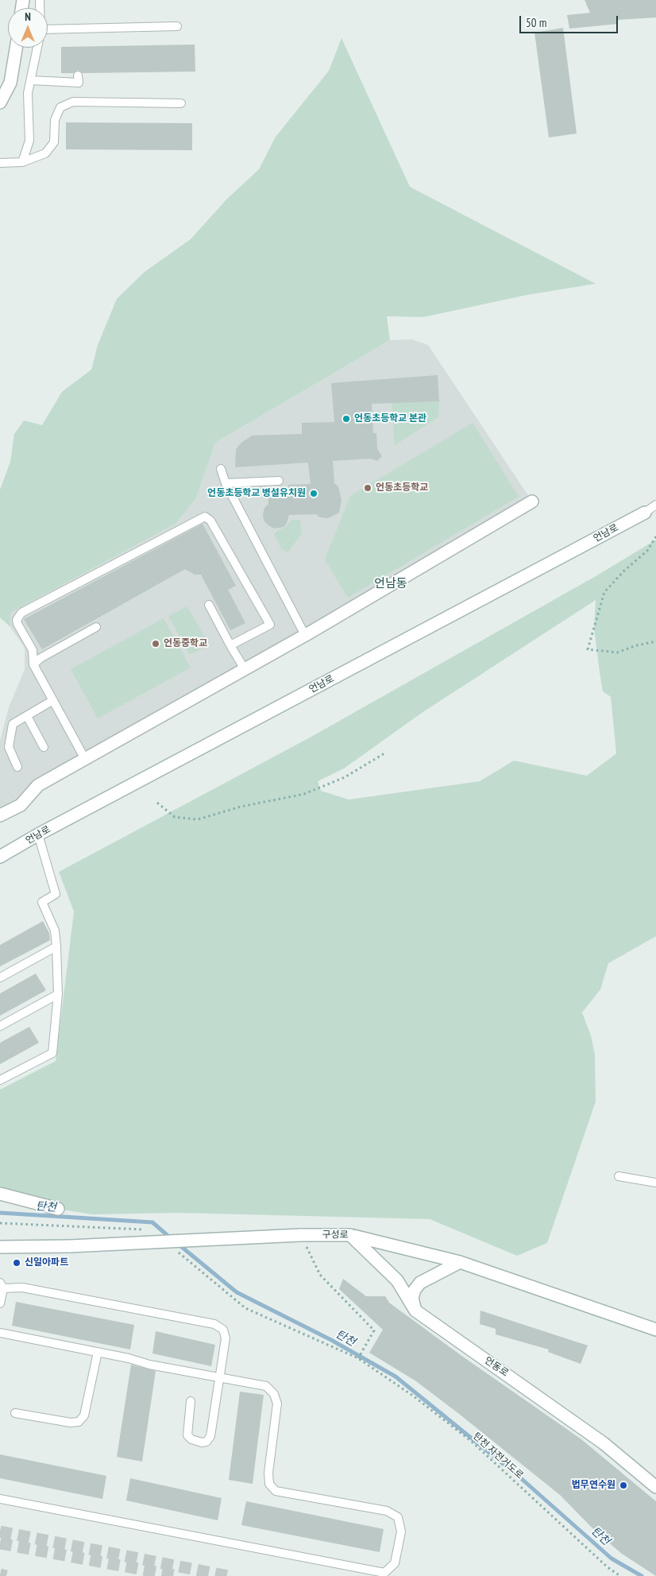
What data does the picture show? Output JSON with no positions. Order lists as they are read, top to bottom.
{
  "streets": {
    "main road": ["언남로", "구성로", "언동로"],
    "path": ["탄천 자전거도로"]
  },
  "crossings": [
    ["구성로", "언동로"]
  ],
  "districts": ["언남동"],
  "water": ["탄천"],
  "places": [
    "언동초등학교 본관",
    "언동초등학교",
    "언동초등학교 병설유치원",
    "언동중학교",
    "신일아파트",
    "법무연수원"
  ],
  "scale_bar": "50 m",
  "north": "top"
}
